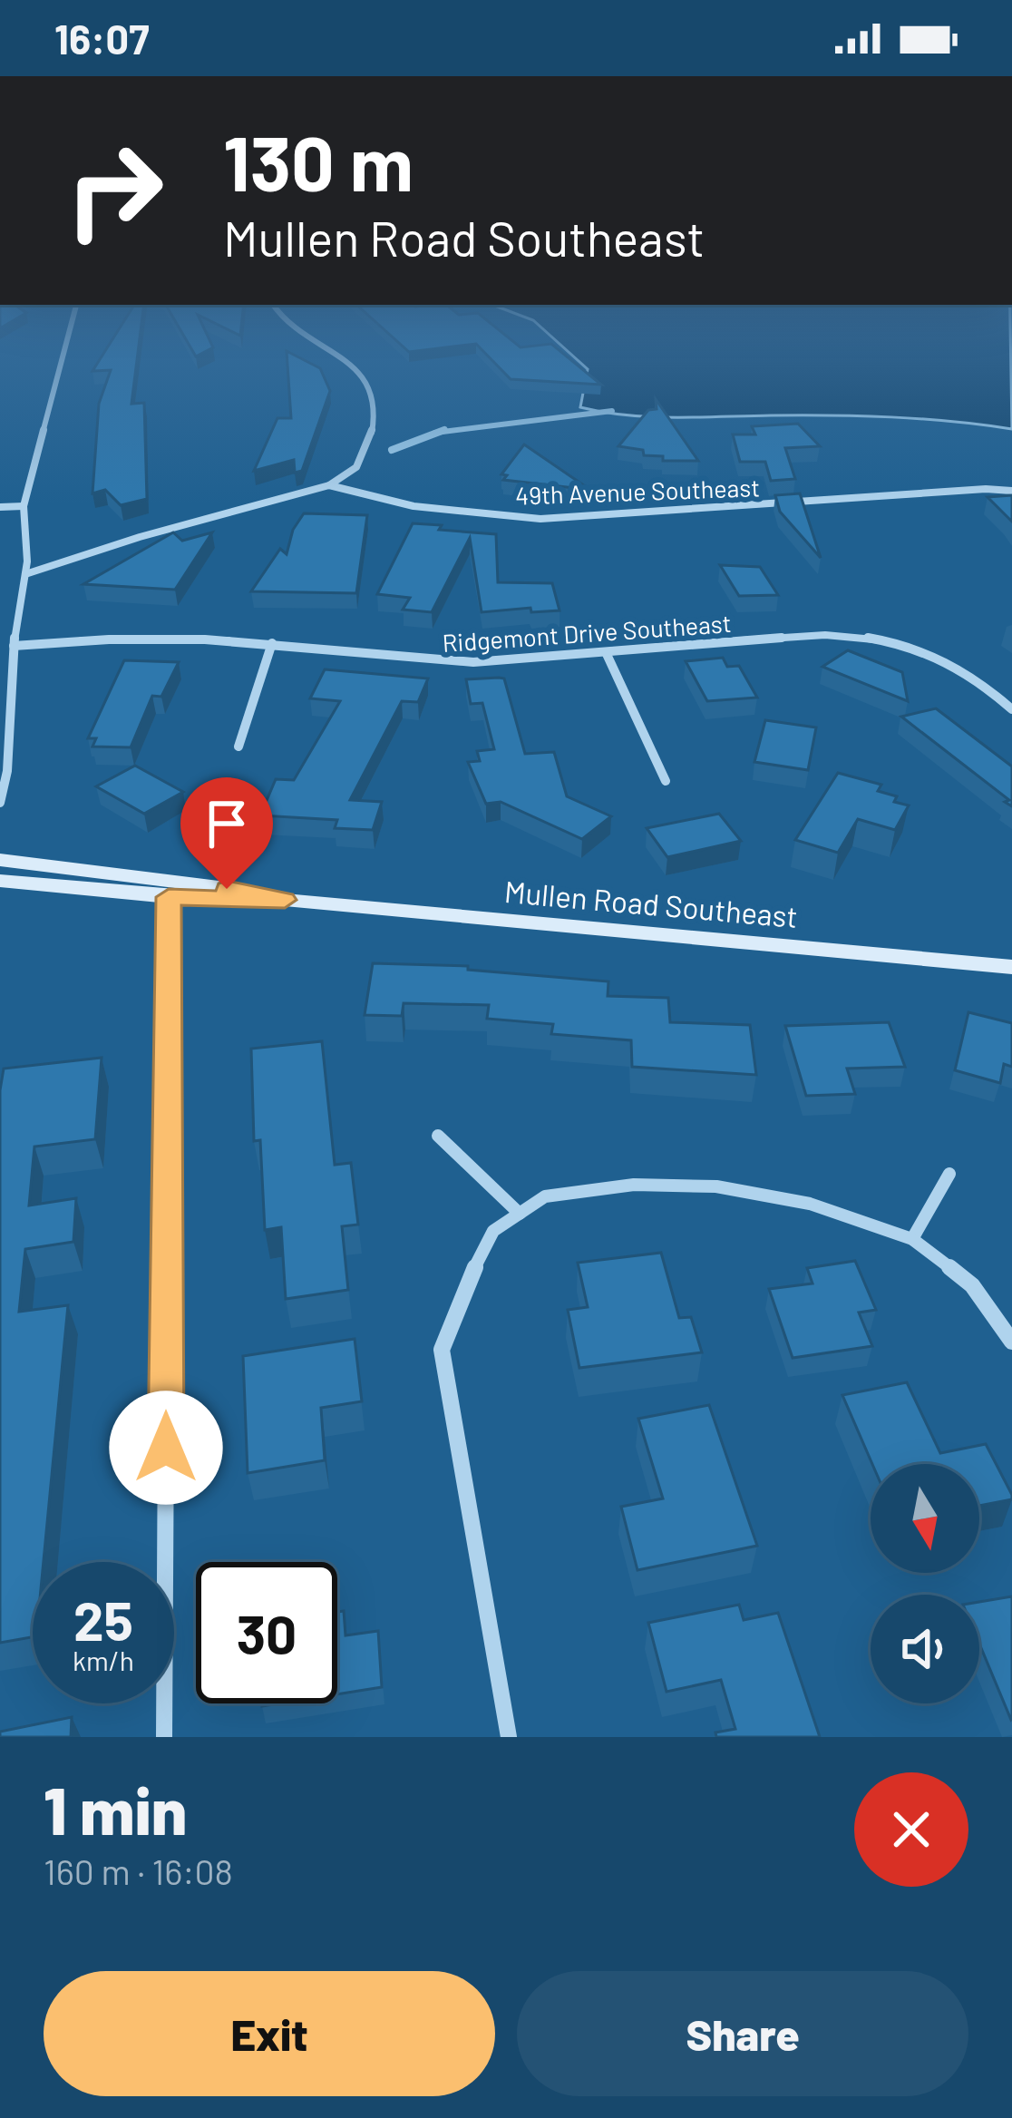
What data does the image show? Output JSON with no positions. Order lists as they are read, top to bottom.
{
  "streets": {
    "street": ["49th Avenue Southeast", "Ridgemont Drive Southeast", "Mullen Road Southeast"]
  },
  "north": "bottom",
  "page": {
    "status": "16:07",
    "turn": ["130 m", "Mullen Road Southeast"],
    "speed": "25 km/h",
    "limit": "30",
    "heading": ["1 min", "160 m · 16:08"],
    "buttons": ["Exit", "Share"]
  }
}
